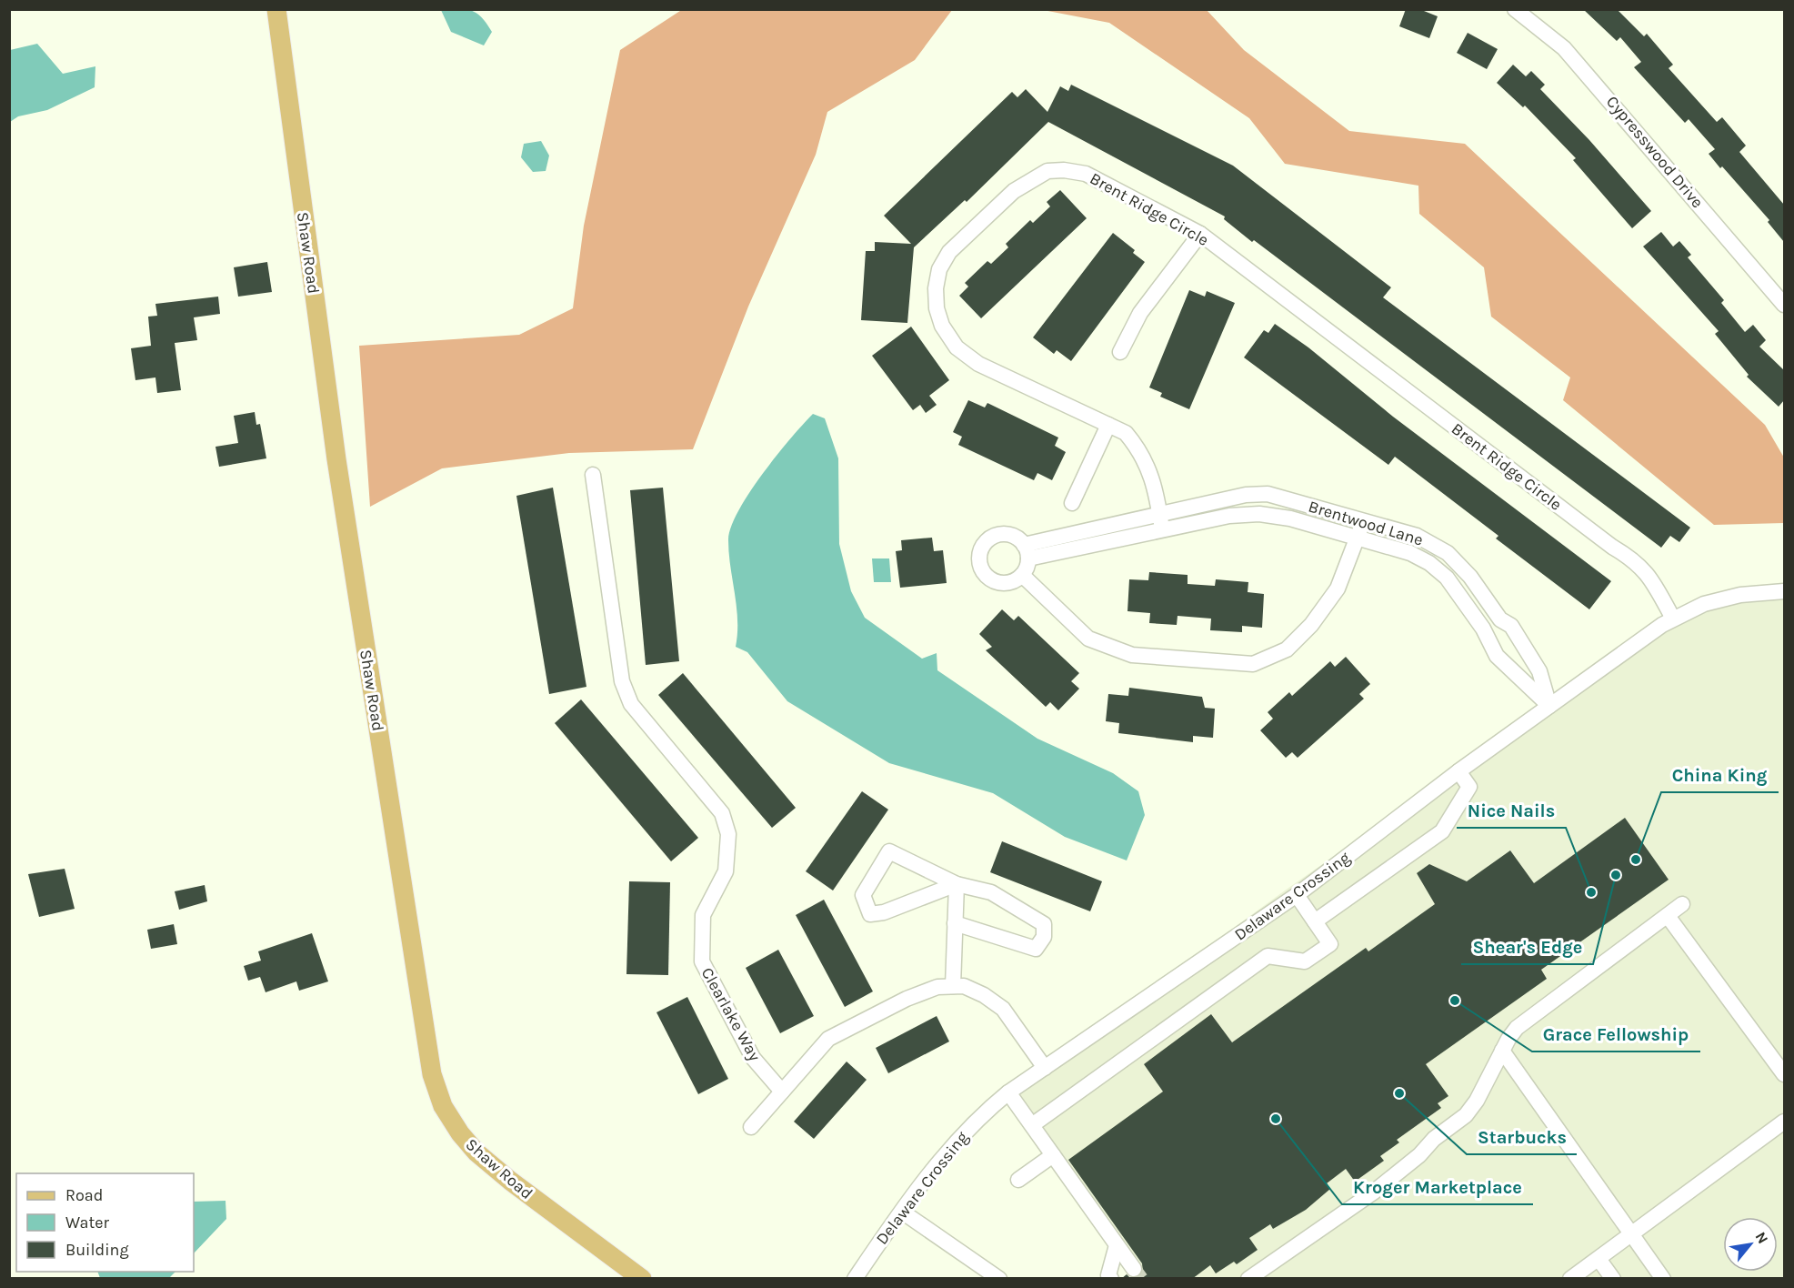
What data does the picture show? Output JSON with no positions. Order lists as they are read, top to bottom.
{
  "streets": {
    "main road": ["Shaw Road"],
    "street": [
      "Cypresswood Drive",
      "Brent Ridge Circle",
      "Brentwood Lane",
      "Delaware Crossing",
      "Clearlake Way"
    ]
  },
  "crossings": [
    ["Brent Ridge Circle", "Brentwood Lane"],
    ["Brent Ridge Circle", "Delaware Crossing"],
    ["Brentwood Lane", "Delaware Crossing"]
  ],
  "places": [
    "China King",
    "Shear's Edge",
    "Nice Nails",
    "Grace Fellowship",
    "Starbucks",
    "Kroger Marketplace"
  ],
  "legend": ["Road", "Water", "Building"],
  "north": "top right"
}
